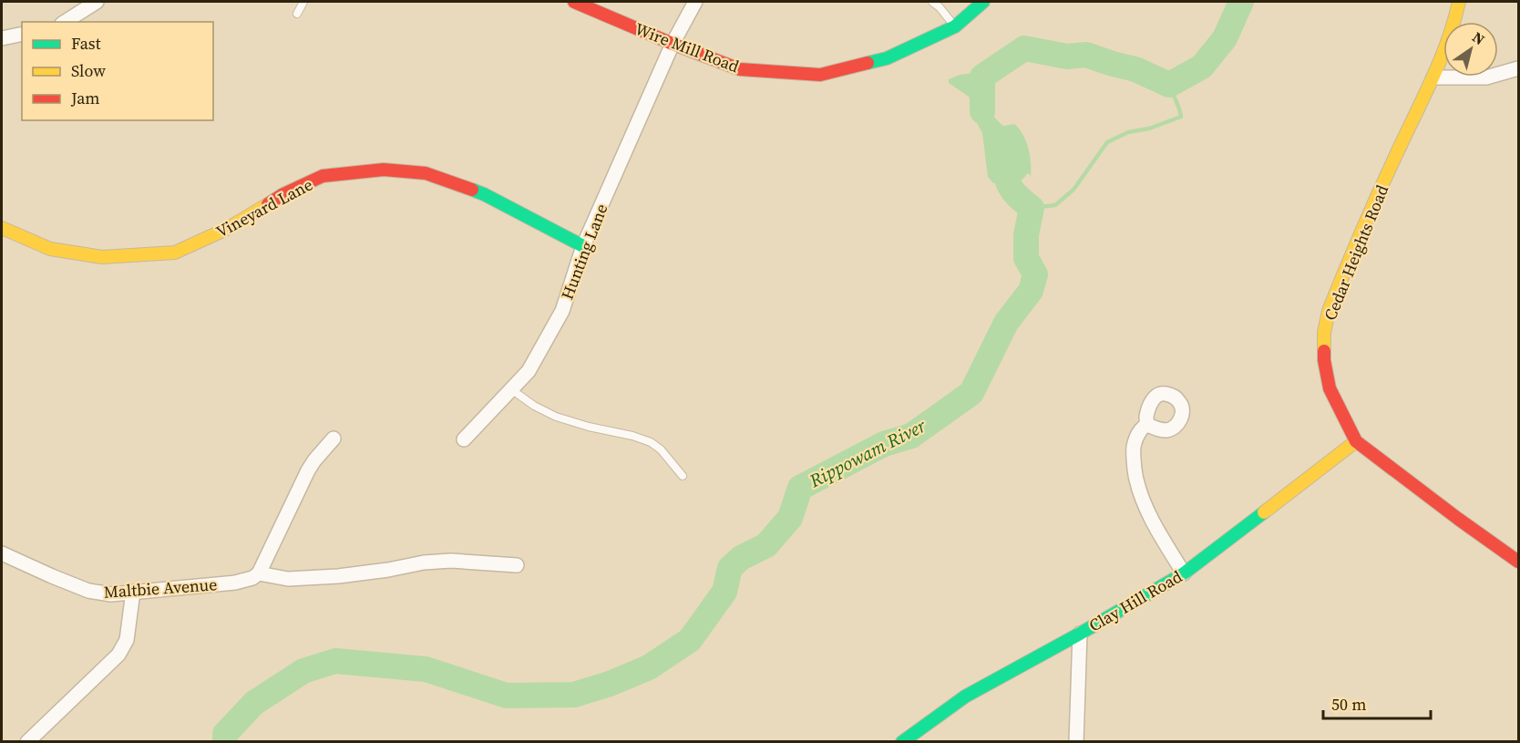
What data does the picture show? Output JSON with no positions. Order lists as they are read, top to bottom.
{
  "streets": {
    "street": [
      "Wire Mill Road",
      "Vineyard Lane",
      "Hunting Lane",
      "Cedar Heights Road",
      "Maltbie Avenue",
      "Clay Hill Road"
    ]
  },
  "crossings": [
    ["Wire Mill Road", "Hunting Lane"],
    ["Vineyard Lane", "Hunting Lane"],
    ["Cedar Heights Road", "Clay Hill Road"]
  ],
  "water": ["Rippowam River"],
  "legend": ["Fast", "Slow", "Jam"],
  "scale_bar": "50 m",
  "north": "top right"
}
